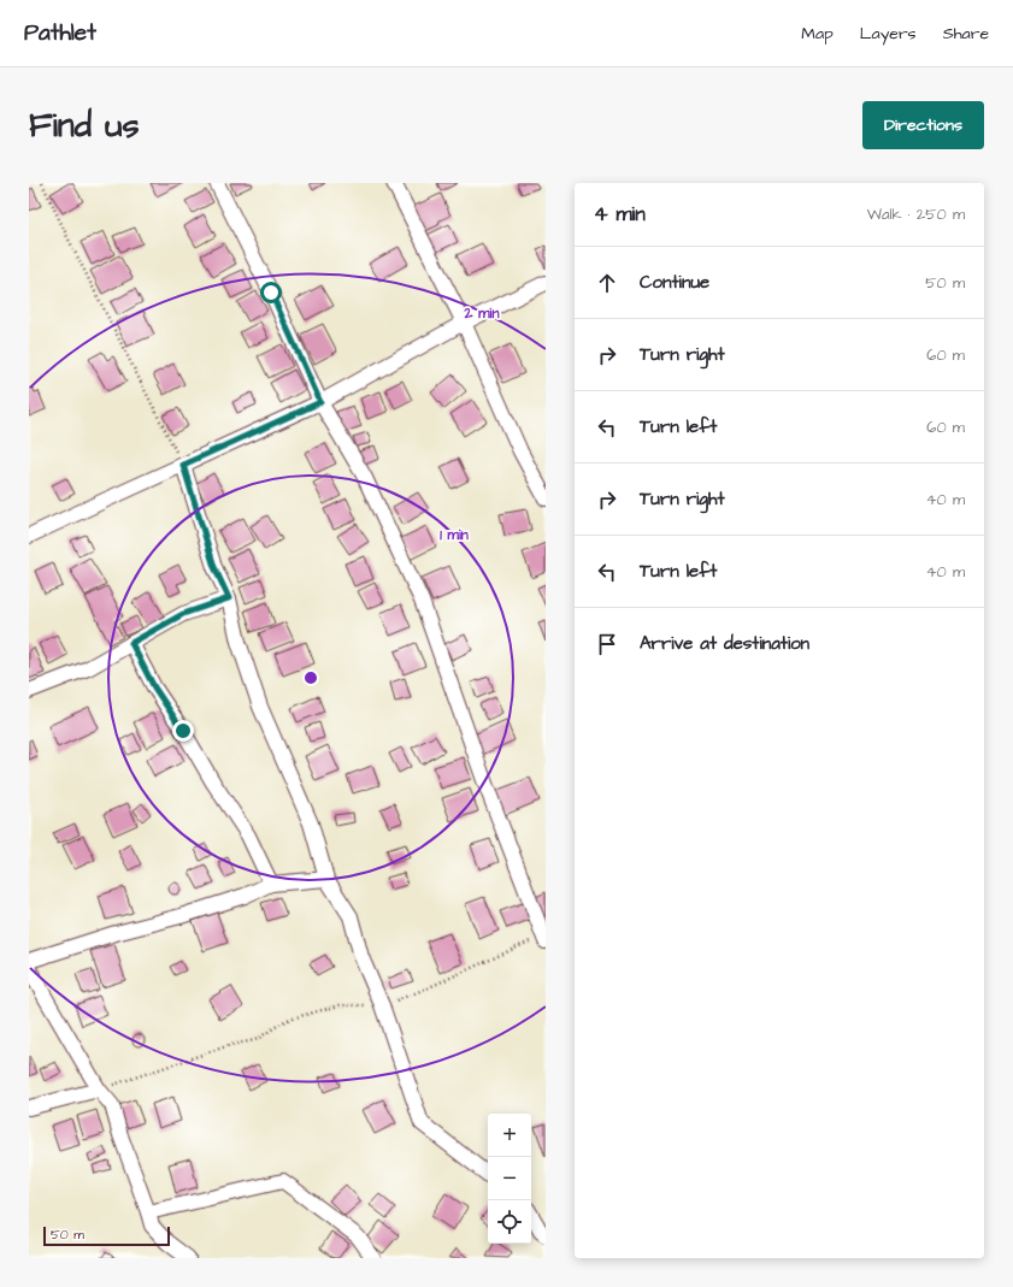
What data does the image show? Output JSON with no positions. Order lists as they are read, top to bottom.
{
  "scale_bar": "50 m",
  "page": {
    "header": "Pathlet",
    "nav": ["Map", "Layers", "Share"],
    "buttons": "Directions",
    "title": "Find us",
    "heading": ["4 min", "Walk · 250 m"],
    "list": [
      ["Continue", "50 m"],
      ["Turn right", "60 m"],
      ["Turn left", "60 m"],
      ["Turn right", "40 m"],
      ["Turn left", "40 m"],
      "Arrive at destination"
    ],
    "map_buttons": ["+", "−"],
    "scale": "50 m"
  },
  "rings": ["2 min", "1 min"]
}
